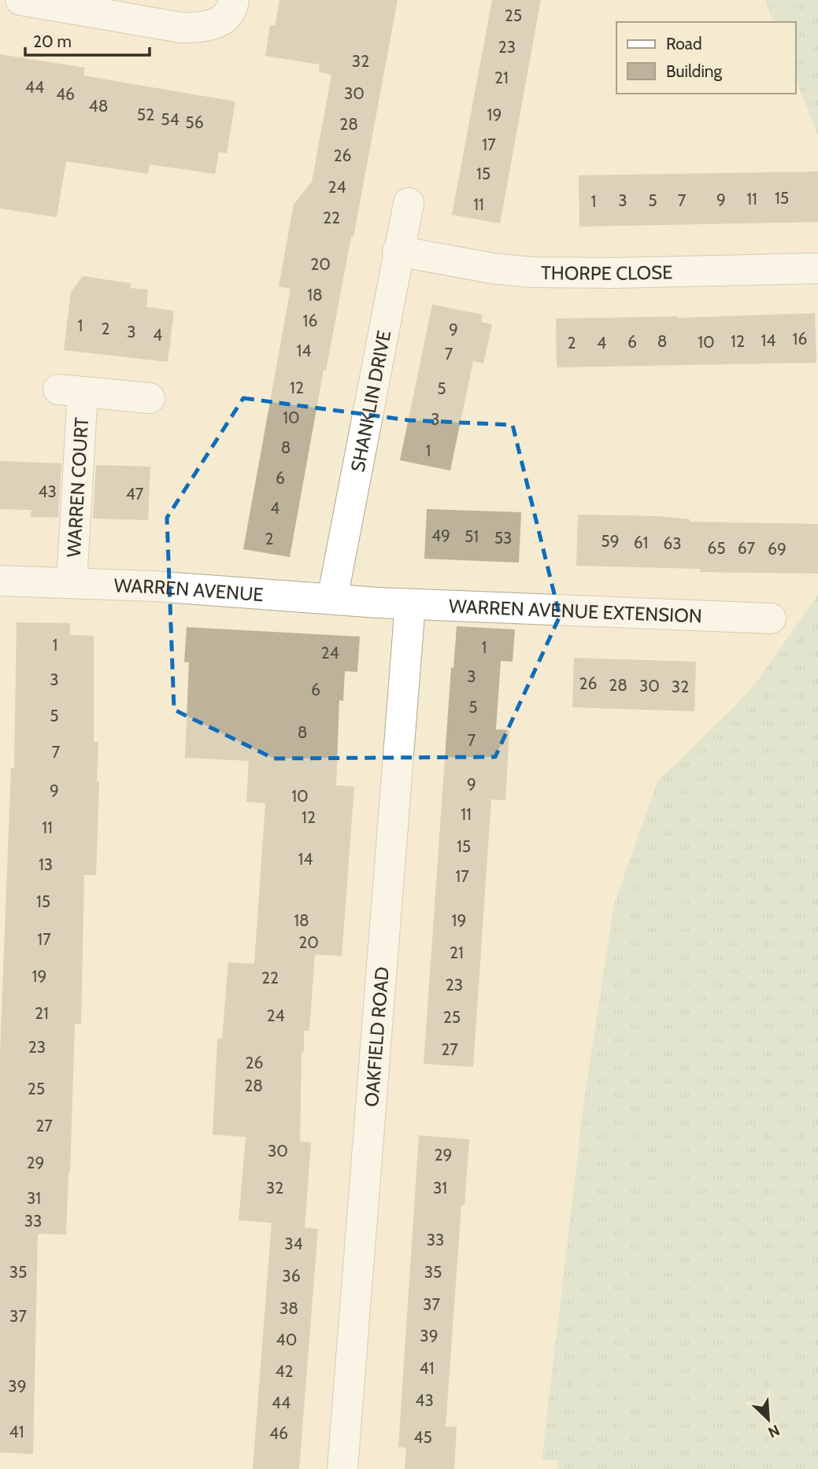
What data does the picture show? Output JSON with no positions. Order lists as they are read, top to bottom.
{
  "streets": {
    "street": [
      "THORPE CLOSE",
      "SHANKLIN DRIVE",
      "WARREN COURT",
      "WARREN AVENUE",
      "WARREN AVENUE EXTENSION",
      "OAKFIELD ROAD"
    ]
  },
  "crossings": [
    ["THORPE CLOSE", "SHANKLIN DRIVE"],
    ["SHANKLIN DRIVE", "WARREN AVENUE"],
    ["WARREN COURT", "WARREN AVENUE"],
    ["WARREN AVENUE", "WARREN AVENUE EXTENSION"],
    ["WARREN AVENUE EXTENSION", "OAKFIELD ROAD"]
  ],
  "house_numbers": [
    "25",
    "23",
    "32",
    "21",
    "44",
    "30",
    "46",
    "48",
    "52",
    "19",
    "54",
    "56",
    "28",
    "17",
    "26",
    "15",
    "24",
    "15",
    "11",
    "9",
    "3",
    "5",
    "7",
    "1",
    "11",
    "22",
    "20",
    "18",
    "16",
    "1",
    "2",
    "9",
    "3",
    "4",
    "16",
    "14",
    "8",
    "12",
    "6",
    "10",
    "2",
    "4",
    "14",
    "7",
    "12",
    "5",
    "10",
    "3",
    "8",
    "1",
    "6",
    "43",
    "47",
    "4",
    "49",
    "51",
    "53",
    "2",
    "59",
    "61",
    "63",
    "65",
    "67",
    "69",
    "1",
    "1",
    "24",
    "3",
    "3",
    "26",
    "28",
    "30",
    "32",
    "6",
    "5",
    "5",
    "8",
    "7",
    "7",
    "9",
    "9",
    "10",
    "11",
    "12",
    "11",
    "15",
    "14",
    "13",
    "17",
    "15",
    "18",
    "19",
    "17",
    "20",
    "21",
    "19",
    "22",
    "23",
    "21",
    "24",
    "25",
    "23",
    "27",
    "26",
    "28",
    "25",
    "27",
    "30",
    "29",
    "29",
    "32",
    "31",
    "31",
    "33",
    "33",
    "34",
    "35",
    "35",
    "36",
    "37",
    "38",
    "37",
    "39",
    "40",
    "41",
    "42",
    "39",
    "43",
    "44",
    "41",
    "46",
    "45"
  ],
  "legend": ["Road", "Building"],
  "scale_bar": "20 m",
  "north": "bottom right"
}
